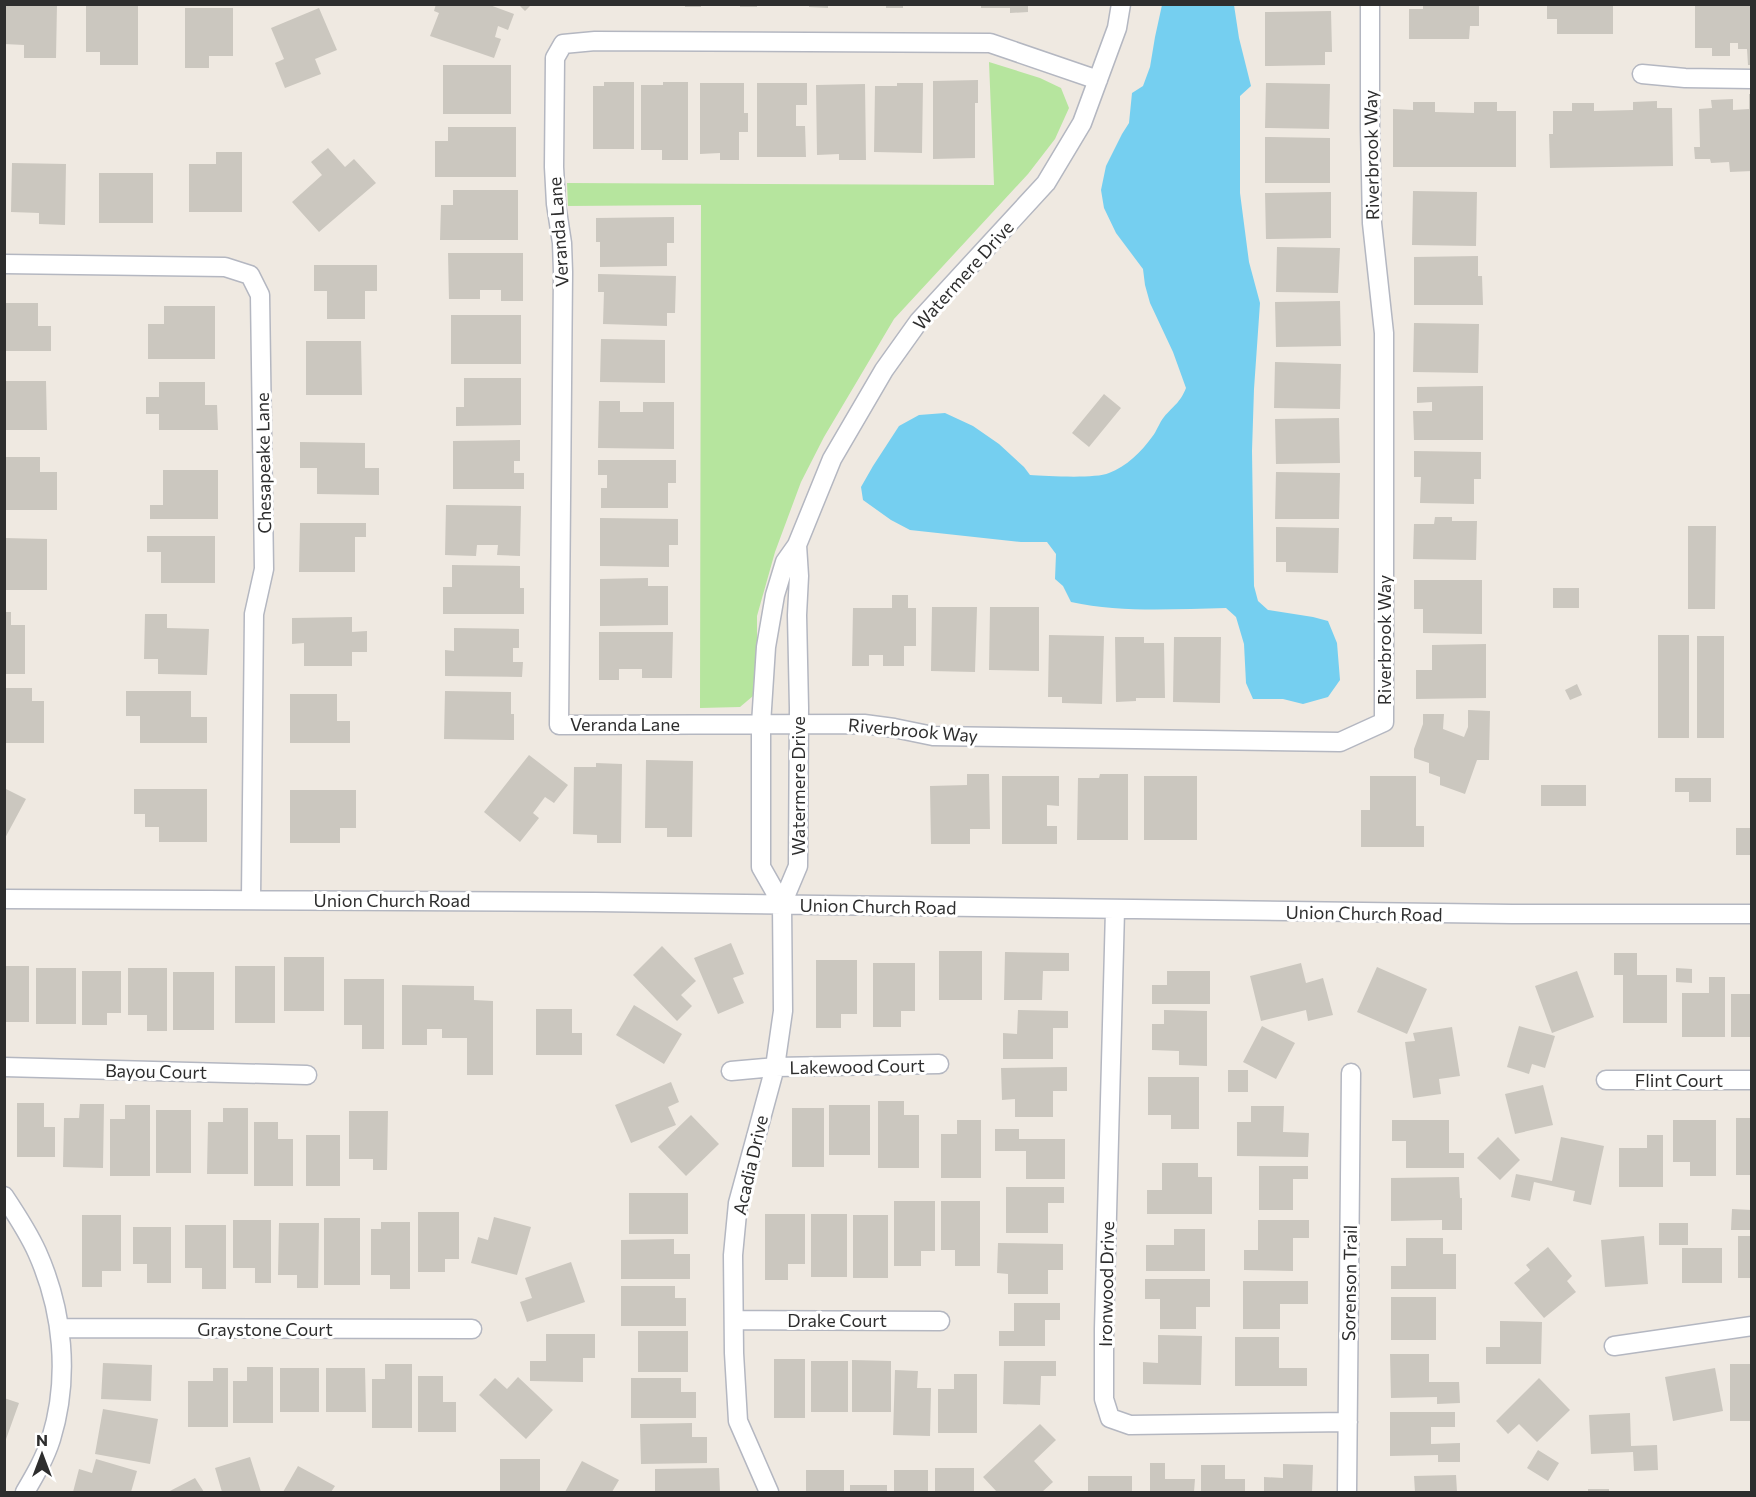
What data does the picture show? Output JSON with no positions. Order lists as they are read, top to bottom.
{
  "streets": {
    "street": [
      "Riverbrook Way",
      "Veranda Lane",
      "Watermere Drive",
      "Chesapeake Lane",
      "Union Church Road",
      "Lakewood Court",
      "Bayou Court",
      "Flint Court",
      "Acadia Drive",
      "Sorenson Trail",
      "Ironwood Drive",
      "Drake Court",
      "Graystone Court"
    ]
  },
  "crossings": [
    ["Riverbrook Way", "Veranda Lane"],
    ["Riverbrook Way", "Watermere Drive"],
    ["Veranda Lane", "Watermere Drive"],
    ["Watermere Drive", "Union Church Road"],
    ["Watermere Drive", "Acadia Drive"],
    ["Chesapeake Lane", "Union Church Road"],
    ["Union Church Road", "Acadia Drive"],
    ["Union Church Road", "Ironwood Drive"],
    ["Lakewood Court", "Acadia Drive"],
    ["Acadia Drive", "Drake Court"],
    ["Sorenson Trail", "Ironwood Drive"]
  ],
  "north": "top"
}
